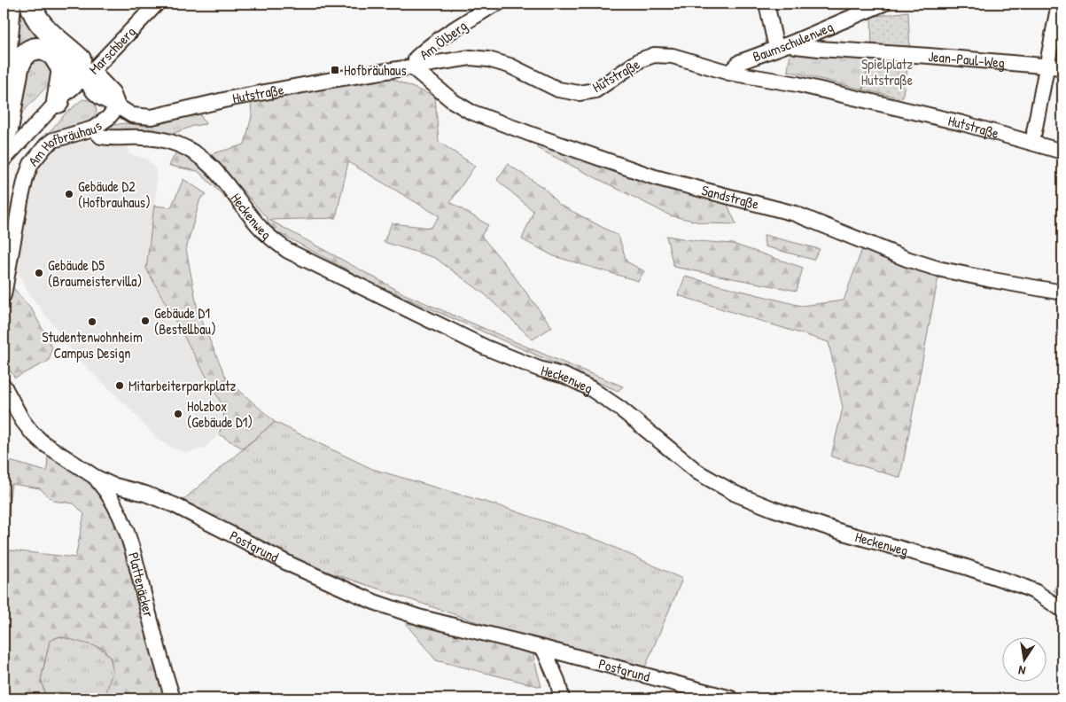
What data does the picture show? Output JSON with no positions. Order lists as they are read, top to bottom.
{
  "streets": {
    "street": [
      "Am Ölberg",
      "Baumschulenweg",
      "Marschberg",
      "Jean-Paul-Weg",
      "Hutstraße",
      "Am Hofbräuhaus",
      "Sandstraße",
      "Heckenweg",
      "Postgrund",
      "Plattenäcker"
    ]
  },
  "crossings": [
    ["Am Ölberg", "Hutstraße"],
    ["Am Ölberg", "Sandstraße"],
    ["Baumschulenweg", "Jean-Paul-Weg"],
    ["Baumschulenweg", "Hutstraße"],
    ["Marschberg", "Hutstraße"],
    ["Hutstraße", "Am Hofbräuhaus"],
    ["Hutstraße", "Sandstraße"],
    ["Am Hofbräuhaus", "Heckenweg"],
    ["Postgrund", "Plattenäcker"]
  ],
  "parks": ["Spielplatz Hutstraße"],
  "places": {
    "transit": ["Hofbräuhaus"],
    "other": [
      "Gebäude D2 (Hofbrauhaus)",
      "Gebäude D5 (Braumeistervilla)",
      "Gebäude D1 (Bestellbau)",
      "Studentenwohnheim Campus Design",
      "Mitarbeiterparkplatz",
      "Holzbox (Gebäude D1)"
    ]
  },
  "north": "bottom"
}
